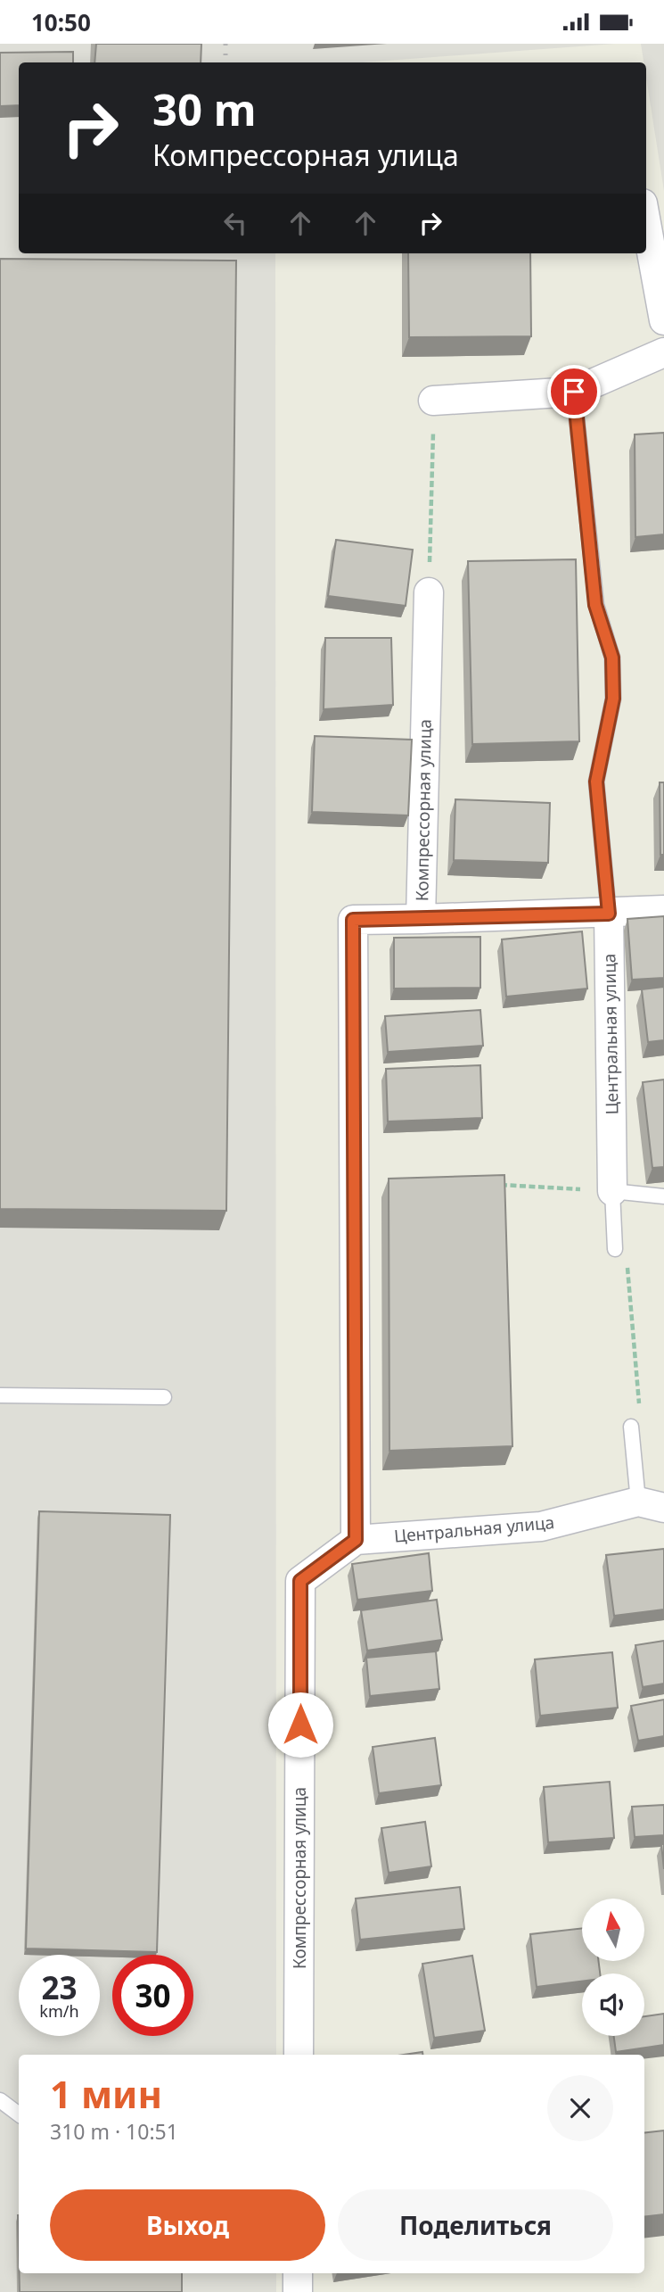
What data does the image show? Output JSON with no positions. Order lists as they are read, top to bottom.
{
  "streets": {
    "street": ["Компрессорная улица", "Центральная улица"]
  },
  "crossings": [
    ["Компрессорная улица", "Центральная улица"]
  ],
  "north": "top",
  "page": {
    "status": "10:50",
    "turn": ["30 m", "Компрессорная улица"],
    "speed": "23 km/h",
    "limit": "30",
    "heading": ["1 мин", "310 m · 10:51"],
    "buttons": ["Выход", "Поделиться"]
  }
}
